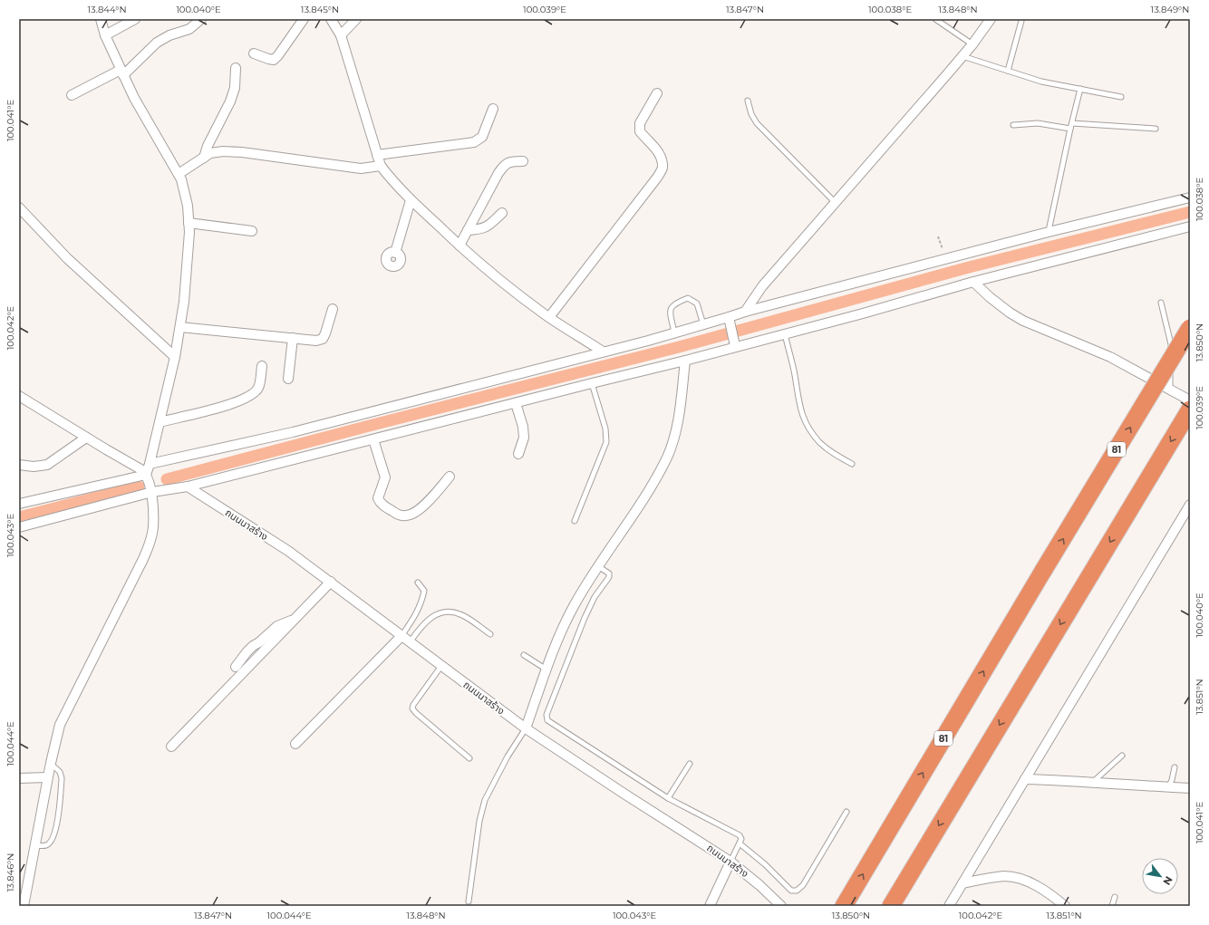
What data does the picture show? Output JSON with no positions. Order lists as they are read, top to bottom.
{
  "streets": {
    "highway": ["81"],
    "street": ["ถนนนาสร้าง"]
  },
  "north": "bottom right",
  "coordinates": [
    "13.844°N",
    "100.040°E",
    "13.845°N",
    "100.039°E",
    "13.847°N",
    "100.038°E",
    "13.848°N",
    "13.849°N",
    "100.041°E",
    "100.042°E",
    "13.850°N",
    "100.043°E",
    "13.851°N",
    "100.044°E",
    "13.846°N"
  ]
}
